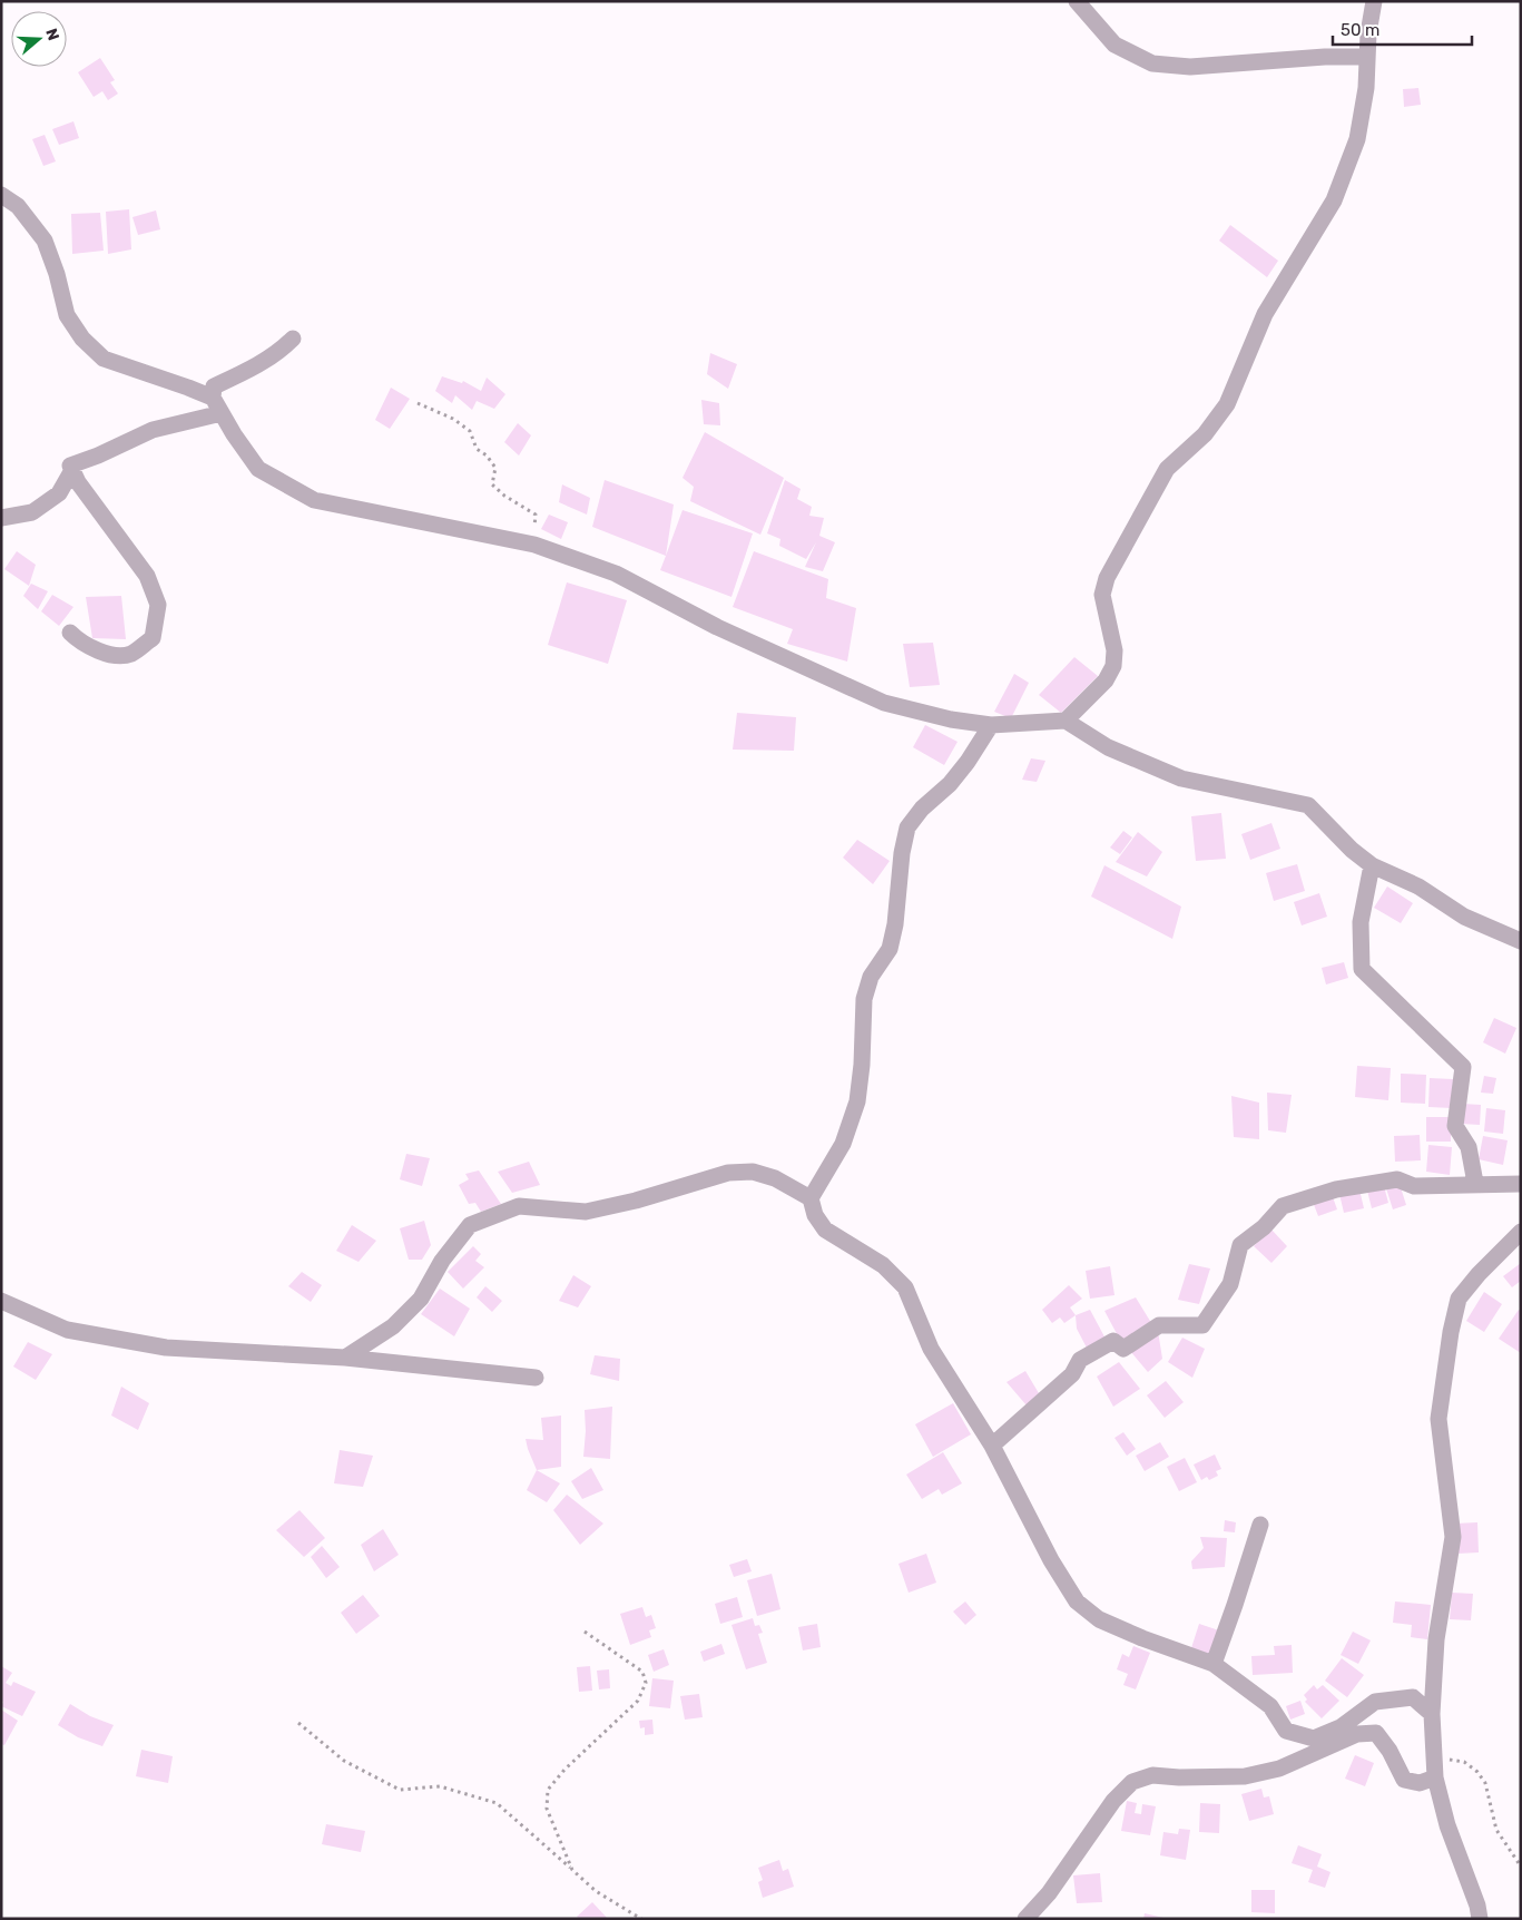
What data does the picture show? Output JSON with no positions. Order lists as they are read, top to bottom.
{
  "scale_bar": "50 m",
  "north": "right"
}
